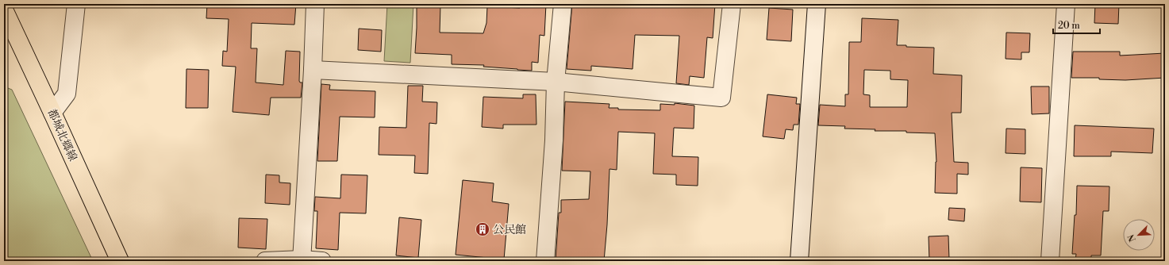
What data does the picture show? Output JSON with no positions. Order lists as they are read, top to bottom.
{
  "streets": {
    "main road": ["都城北郷線"]
  },
  "places": {
    "building": ["公民館"]
  },
  "scale_bar": "20 m",
  "north": "bottom left"
}
